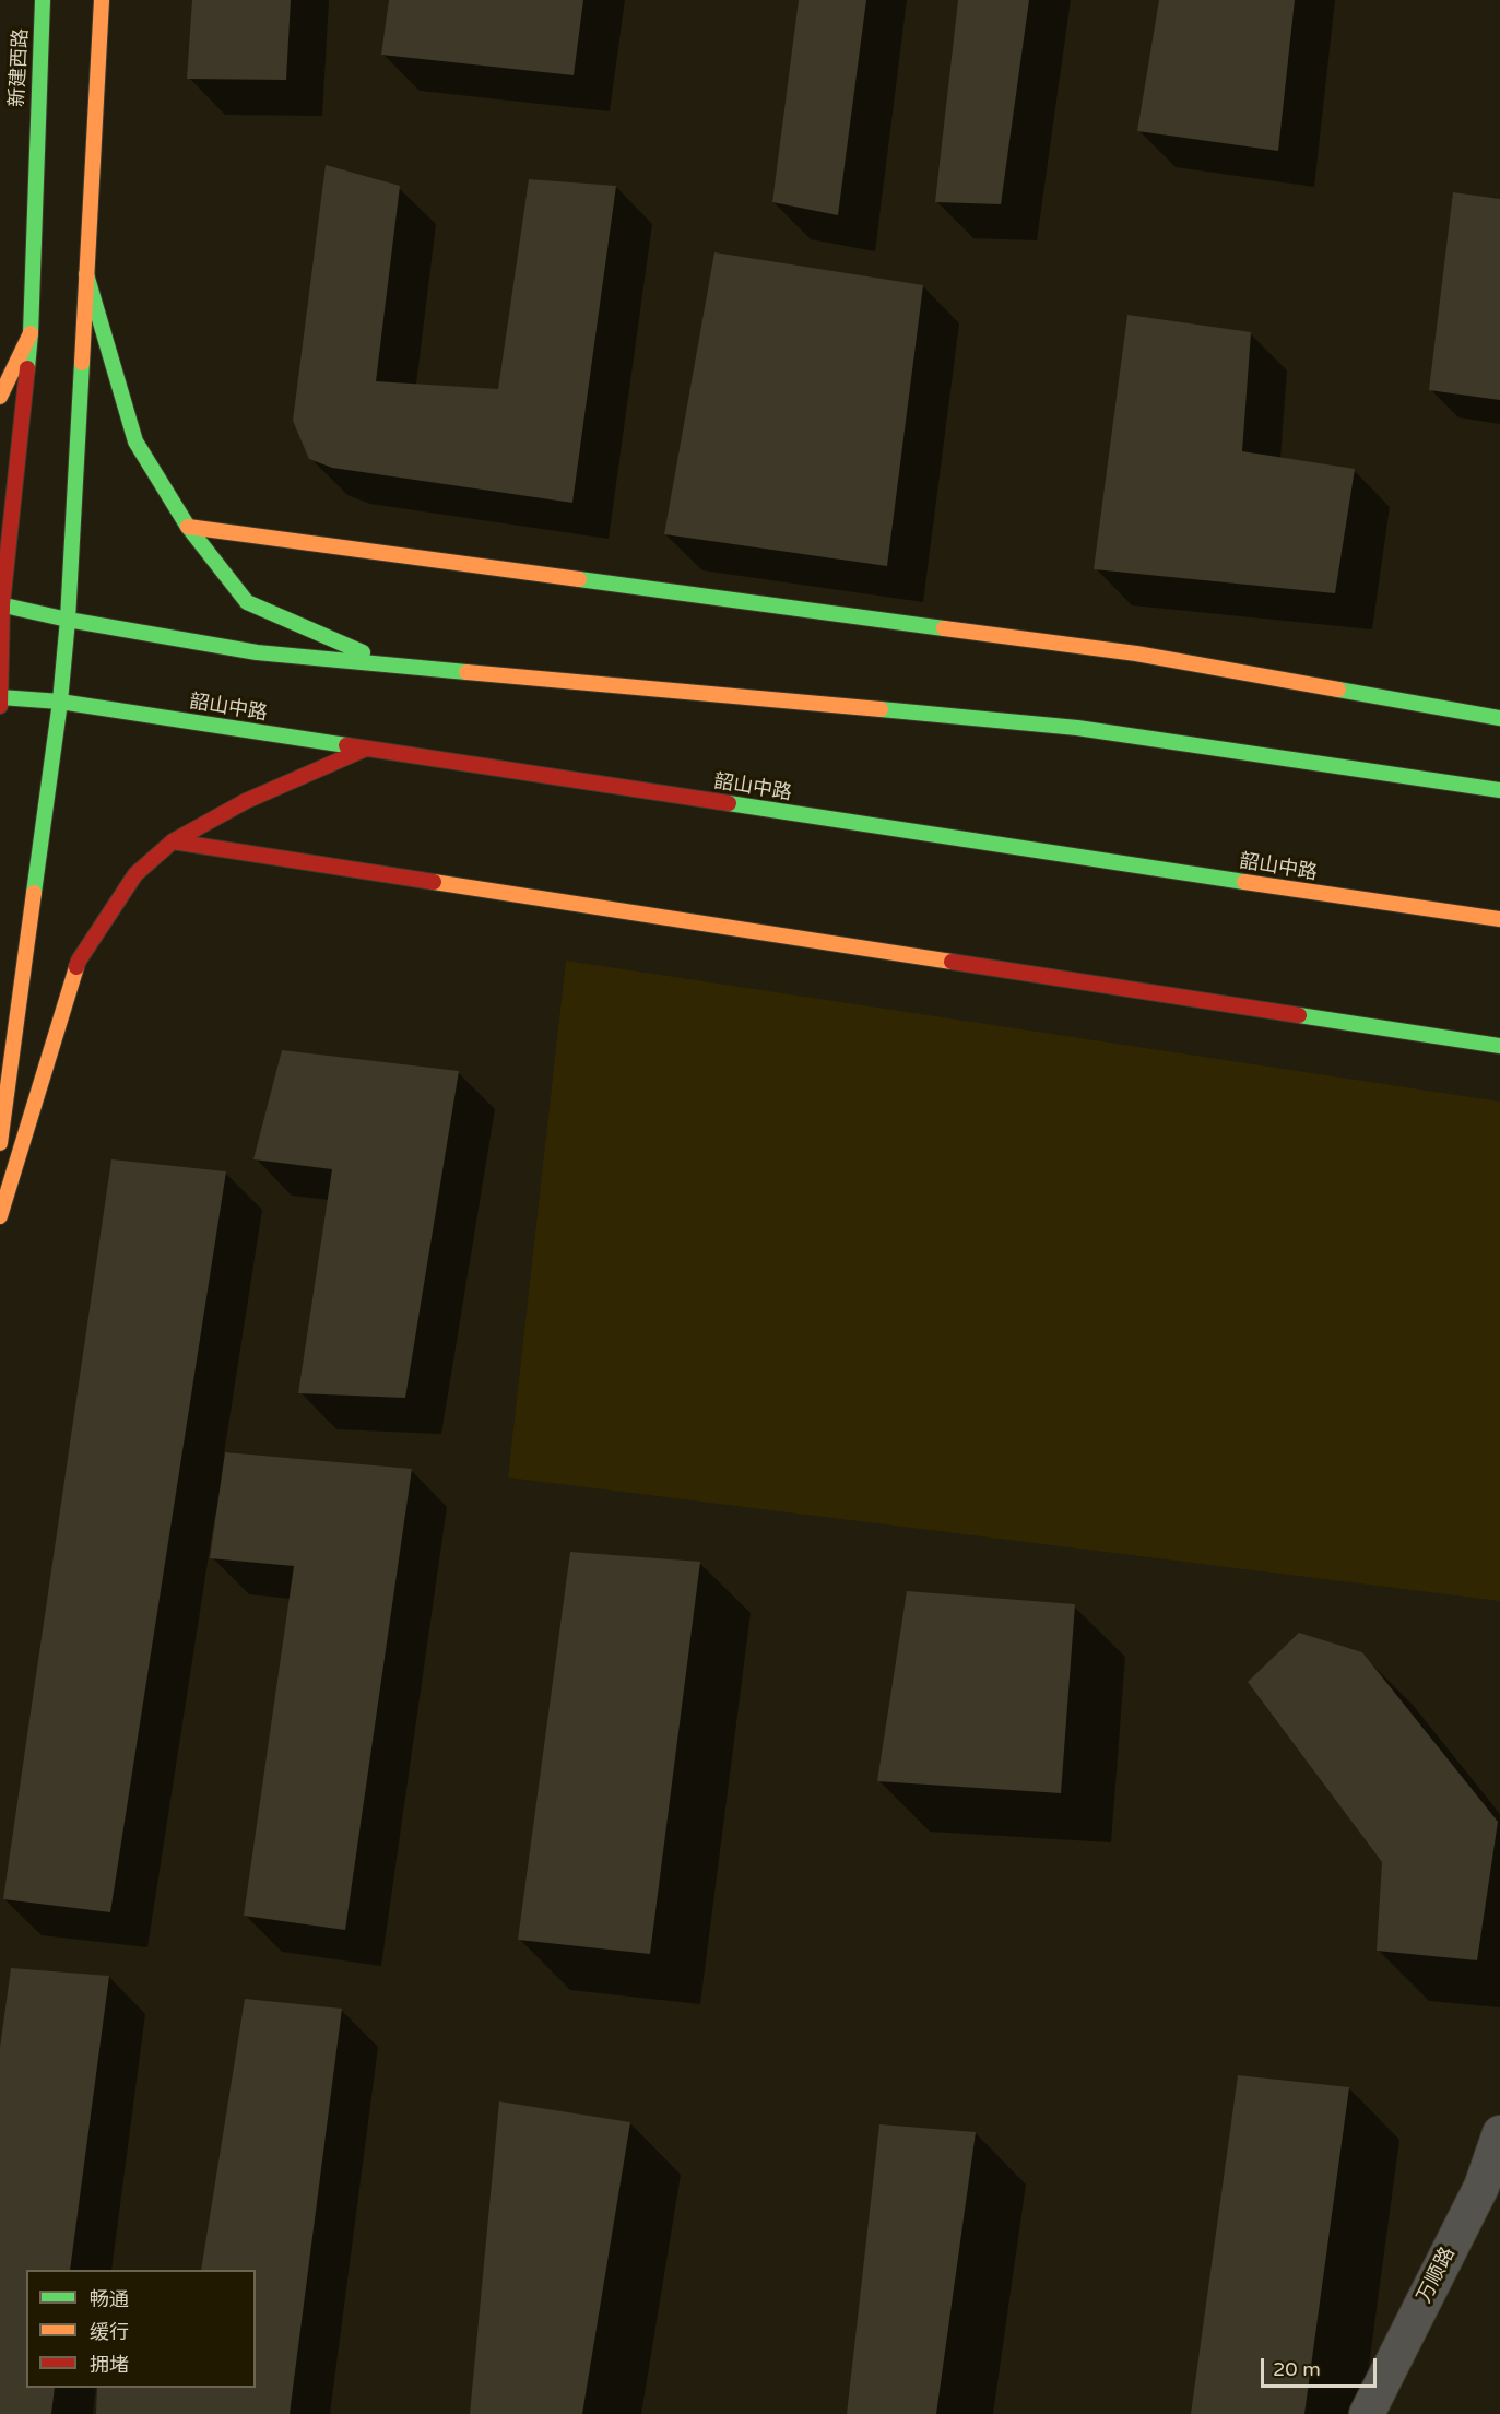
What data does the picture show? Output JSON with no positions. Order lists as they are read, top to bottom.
{
  "streets": {
    "main road": ["新建西路", "韶山中路"],
    "street": ["万顺路"]
  },
  "crossings": [
    ["新建西路", "韶山中路"]
  ],
  "legend": ["畅通", "缓行", "拥堵"],
  "scale_bar": "20 m"
}
